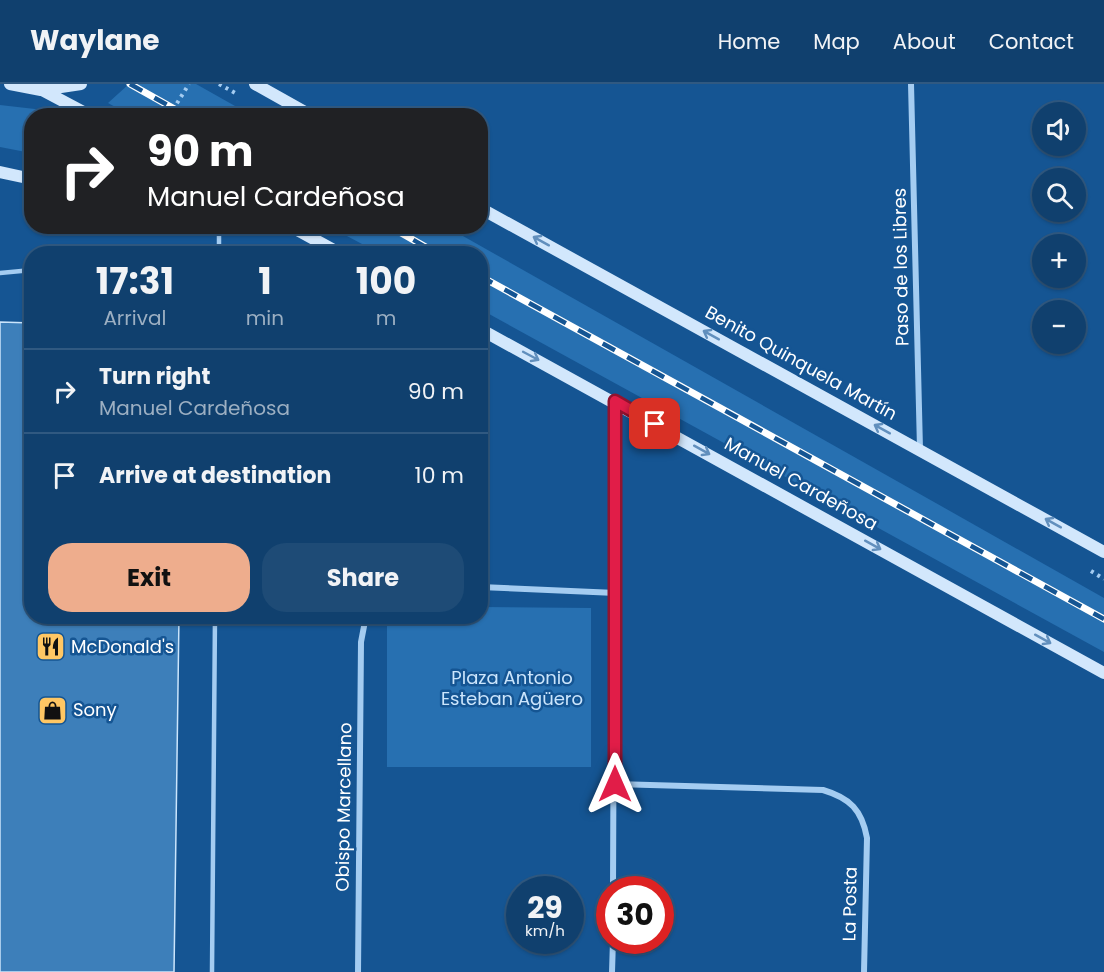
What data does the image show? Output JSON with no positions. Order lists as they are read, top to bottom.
{
  "streets": {
    "main road": ["Benito Quinquela Martín", "Manuel Cardeñosa"],
    "street": ["Paso de los Libres", "Obispo Marcellano", "La Posta"]
  },
  "crossings": [
    ["Paso de los Libres", "Benito Quinquela Martín"]
  ],
  "one_way": ["Benito Quinquela Martín", "Manuel Cardeñosa"],
  "parks": ["Plaza Antonio Esteban Agüero"],
  "places": {
    "restaurant": ["McDonald's"],
    "shop": ["Sony"]
  },
  "page": {
    "header": "Waylane",
    "nav": [
      "Home",
      "Map",
      "About",
      "Contact"
    ],
    "map_buttons": ["+", "−"],
    "turn": ["90 m", "Manuel Cardeñosa"],
    "eta": [
      "17:31",
      "Arrival",
      "1",
      "min",
      "100",
      "m"
    ],
    "list": [
      {
        "name": "Turn right",
        "note": "Manuel Cardeñosa",
        "value": "90 m"
      },
      {
        "name": "Arrive at destination",
        "value": "10 m"
      }
    ],
    "buttons": ["Exit", "Share"],
    "speed": "29 km/h",
    "limit": "30"
  }
}
